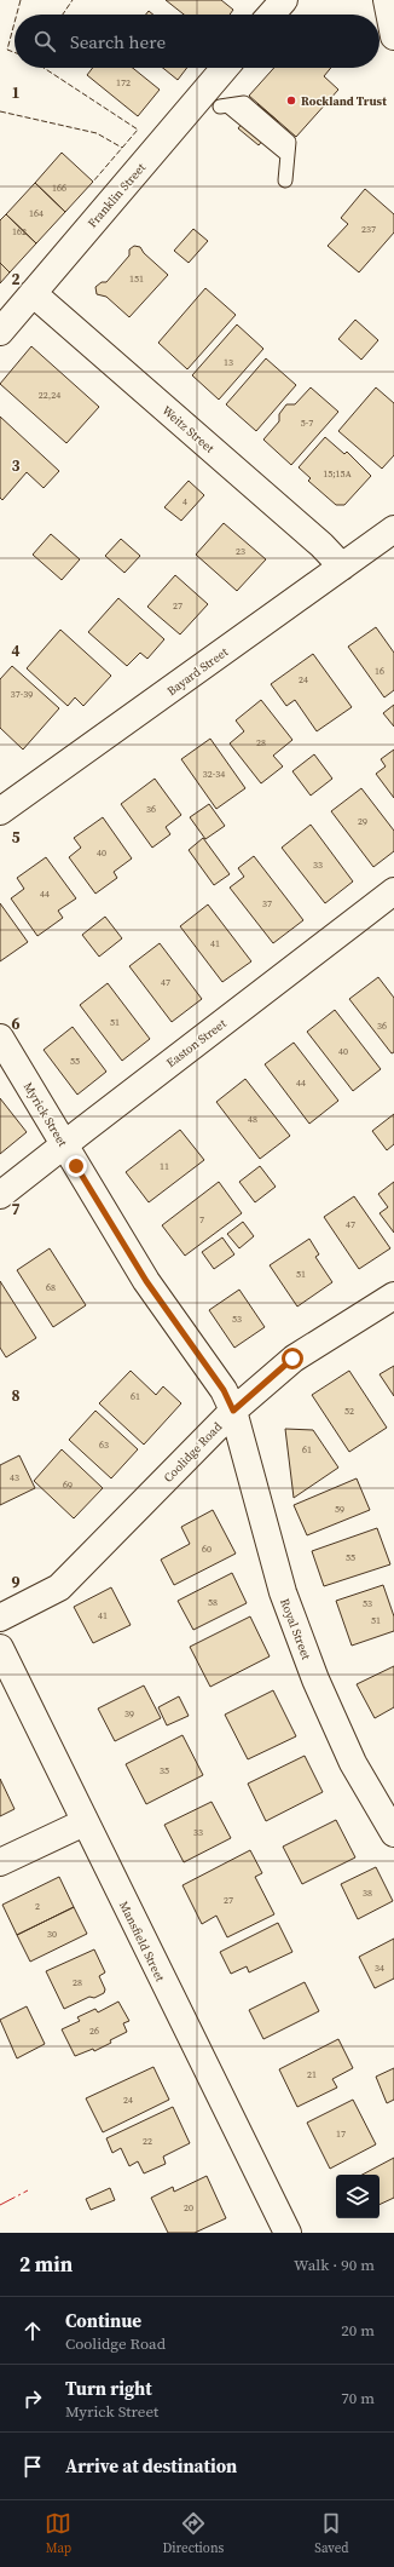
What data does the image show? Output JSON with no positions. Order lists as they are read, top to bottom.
{
  "streets": {
    "street": [
      "Franklin Street",
      "Weitz Street",
      "Bayard Street",
      "Easton Street",
      "Myrick Street",
      "Coolidge Road",
      "Royal Street",
      "Mansfield Street"
    ]
  },
  "crossings": [
    ["Franklin Street", "Weitz Street"],
    ["Weitz Street", "Bayard Street"],
    ["Easton Street", "Myrick Street"],
    ["Myrick Street", "Coolidge Road"],
    ["Myrick Street", "Royal Street"],
    ["Coolidge Road", "Royal Street"]
  ],
  "places": ["Rockland Trust"],
  "house_numbers": [
    "172",
    "166",
    "164",
    "237",
    "162",
    "151",
    "13",
    "22,24",
    "5-7",
    "15;15A",
    "4",
    "23",
    "27",
    "16",
    "24",
    "37-39",
    "28",
    "32-34",
    "36",
    "29",
    "40",
    "33",
    "44",
    "37",
    "41",
    "47",
    "51",
    "36",
    "40",
    "55",
    "44",
    "48",
    "11",
    "7",
    "47",
    "51",
    "68",
    "53",
    "61",
    "52",
    "63",
    "61",
    "43",
    "69",
    "59",
    "60",
    "55",
    "58",
    "53",
    "41",
    "51",
    "39",
    "35",
    "33",
    "38",
    "27",
    "2",
    "30",
    "34",
    "28",
    "26",
    "21",
    "24",
    "17",
    "22",
    "20"
  ],
  "page": {
    "search": "Search here",
    "heading": ["2 min", "Walk · 90 m"],
    "list": [
      ["Continue", "Coolidge Road", "20 m"],
      ["Turn right", "Myrick Street", "70 m"],
      "Arrive at destination"
    ],
    "nav": ["Map", "Directions", "Saved"]
  },
  "grid": {
    "rows": [
      "1",
      "2",
      "3",
      "4",
      "5",
      "6",
      "7",
      "8",
      "9"
    ]
  }
}
